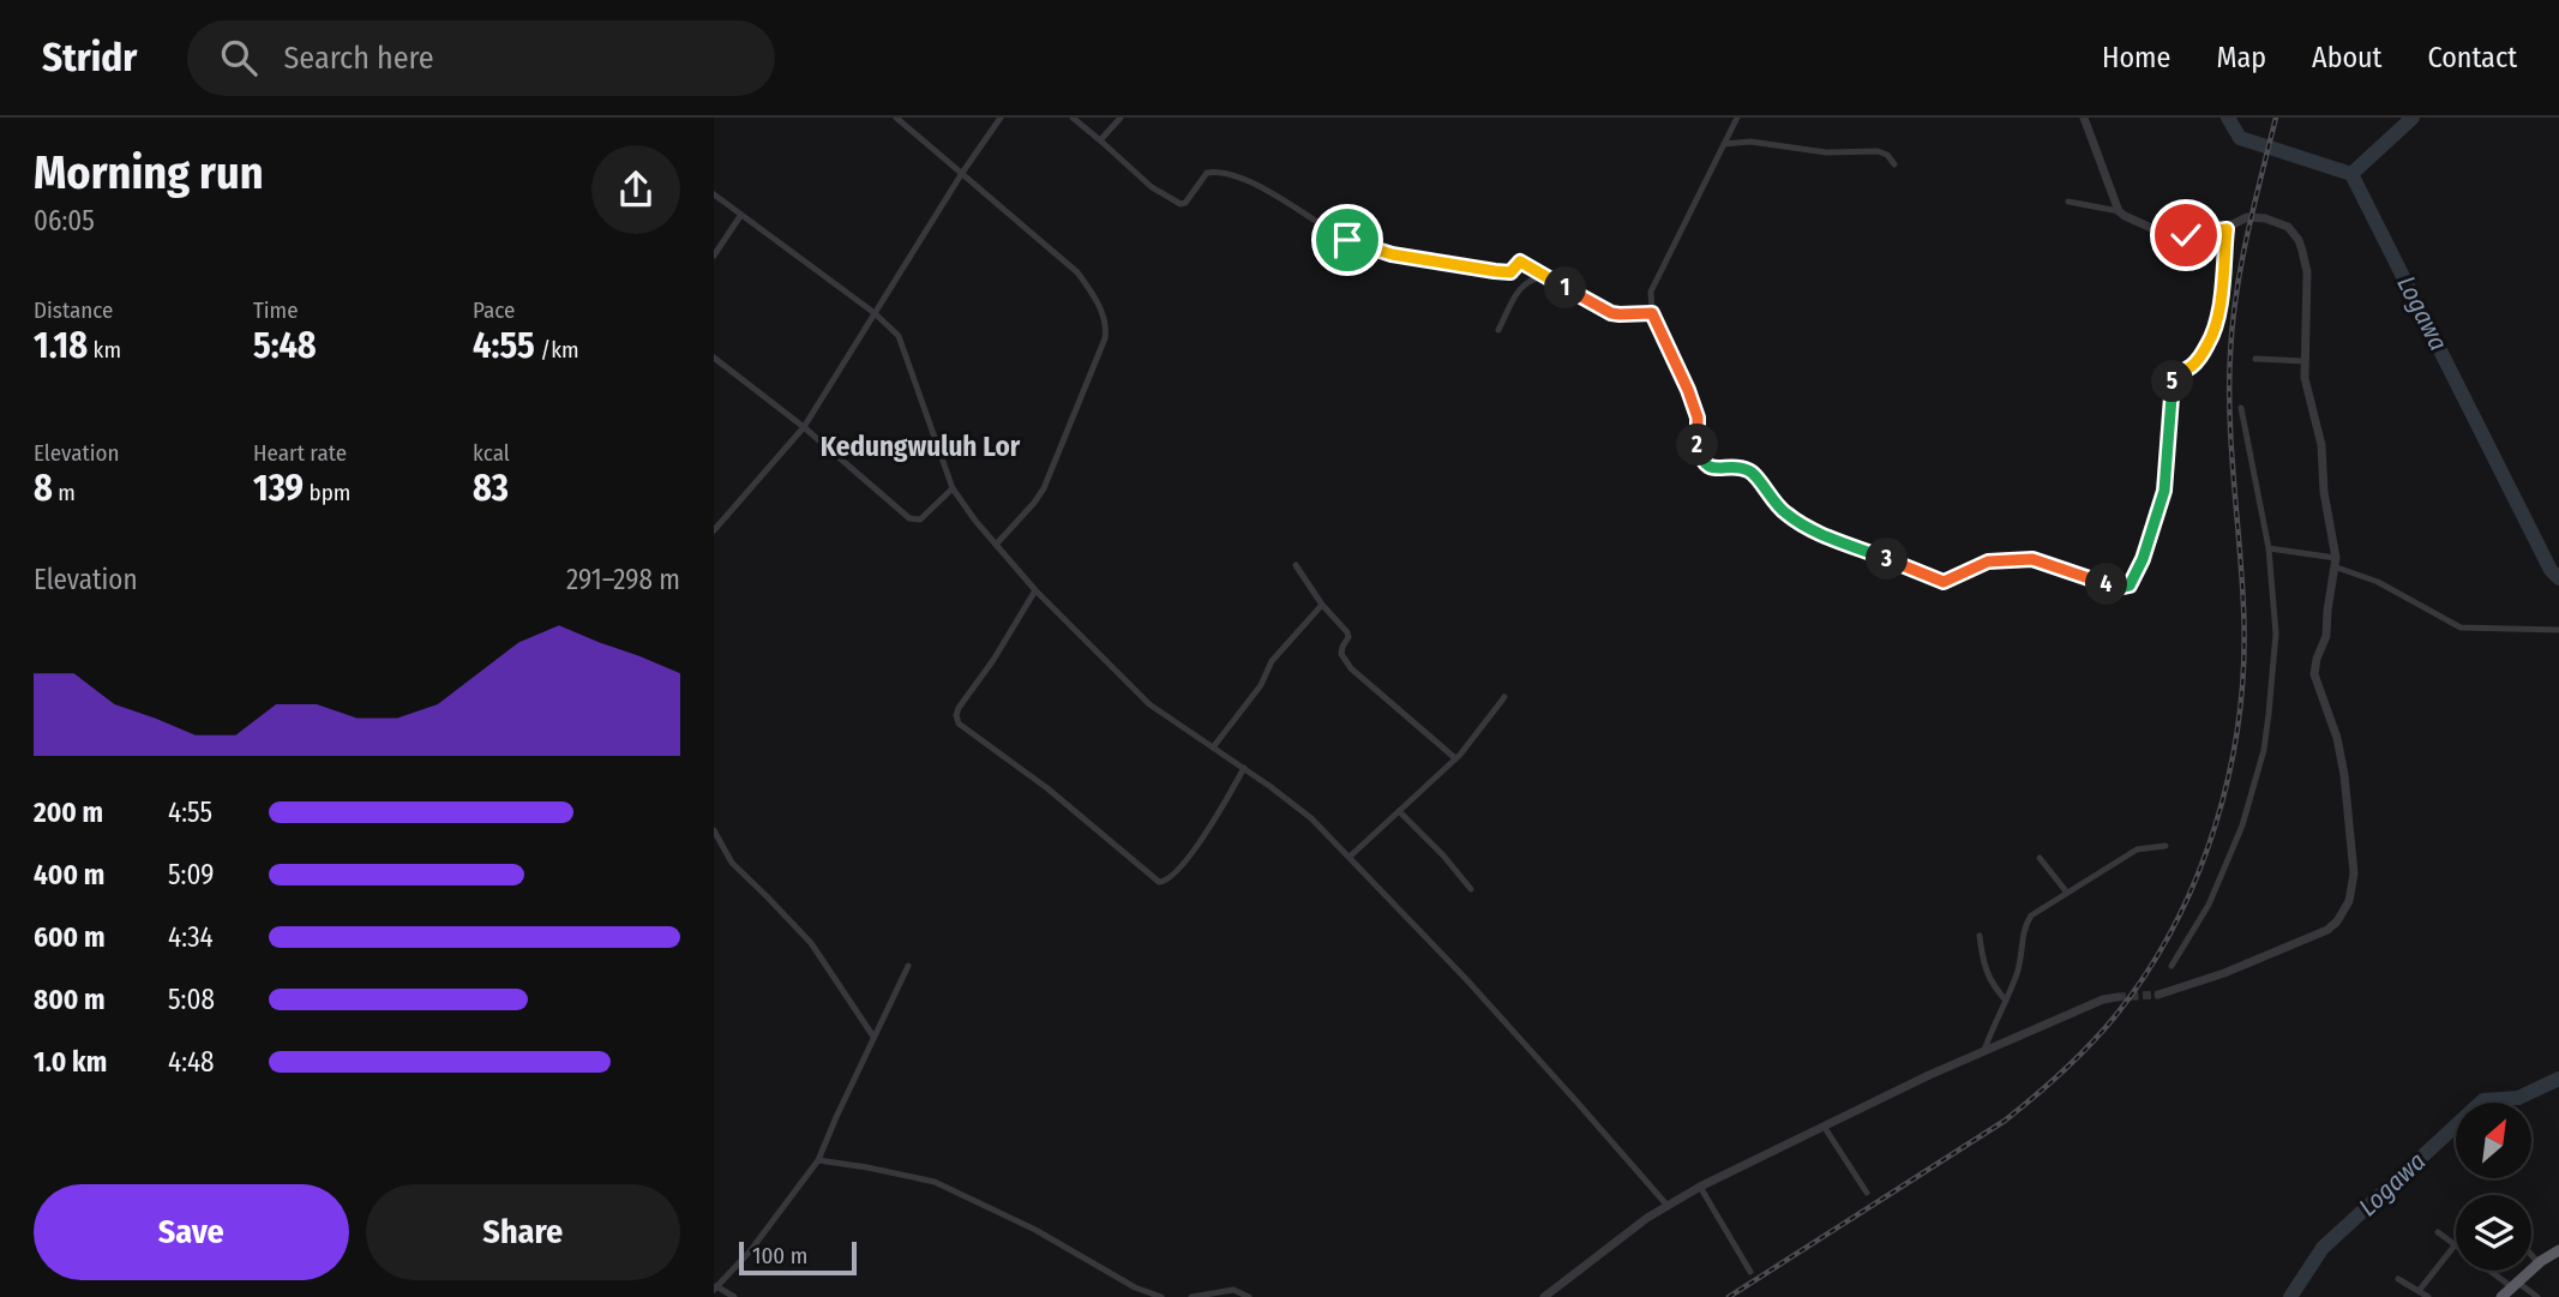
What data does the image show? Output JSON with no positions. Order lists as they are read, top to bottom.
{
  "districts": ["Kedungwuluh Lor"],
  "water": ["Logawa"],
  "scale_bar": "100 m",
  "north": "top right",
  "page": {
    "header": "Stridr",
    "search": "Search here",
    "nav": [
      "Home",
      "Map",
      "About",
      "Contact"
    ],
    "heading": ["Morning run", "06:05"],
    "stats": [
      ["Distance", "1.18 km"],
      ["Time", "5:48"],
      ["Pace", "4:55 /km"],
      ["Elevation", "8 m"],
      ["Heart rate", "139 bpm"],
      ["kcal", "83"]
    ],
    "pins": [
      "1",
      "5",
      "2",
      "3",
      "4"
    ],
    "chart": ["Elevation", "291–298 m"],
    "list": [
      {
        "name": "200 m",
        "note": "4:55"
      },
      {
        "name": "400 m",
        "note": "5:09"
      },
      {
        "name": "600 m",
        "note": "4:34"
      },
      {
        "name": "800 m",
        "note": "5:08"
      },
      {
        "name": "1.0 km",
        "note": "4:48"
      }
    ],
    "buttons": ["Save", "Share"],
    "scale": "100 m"
  }
}
